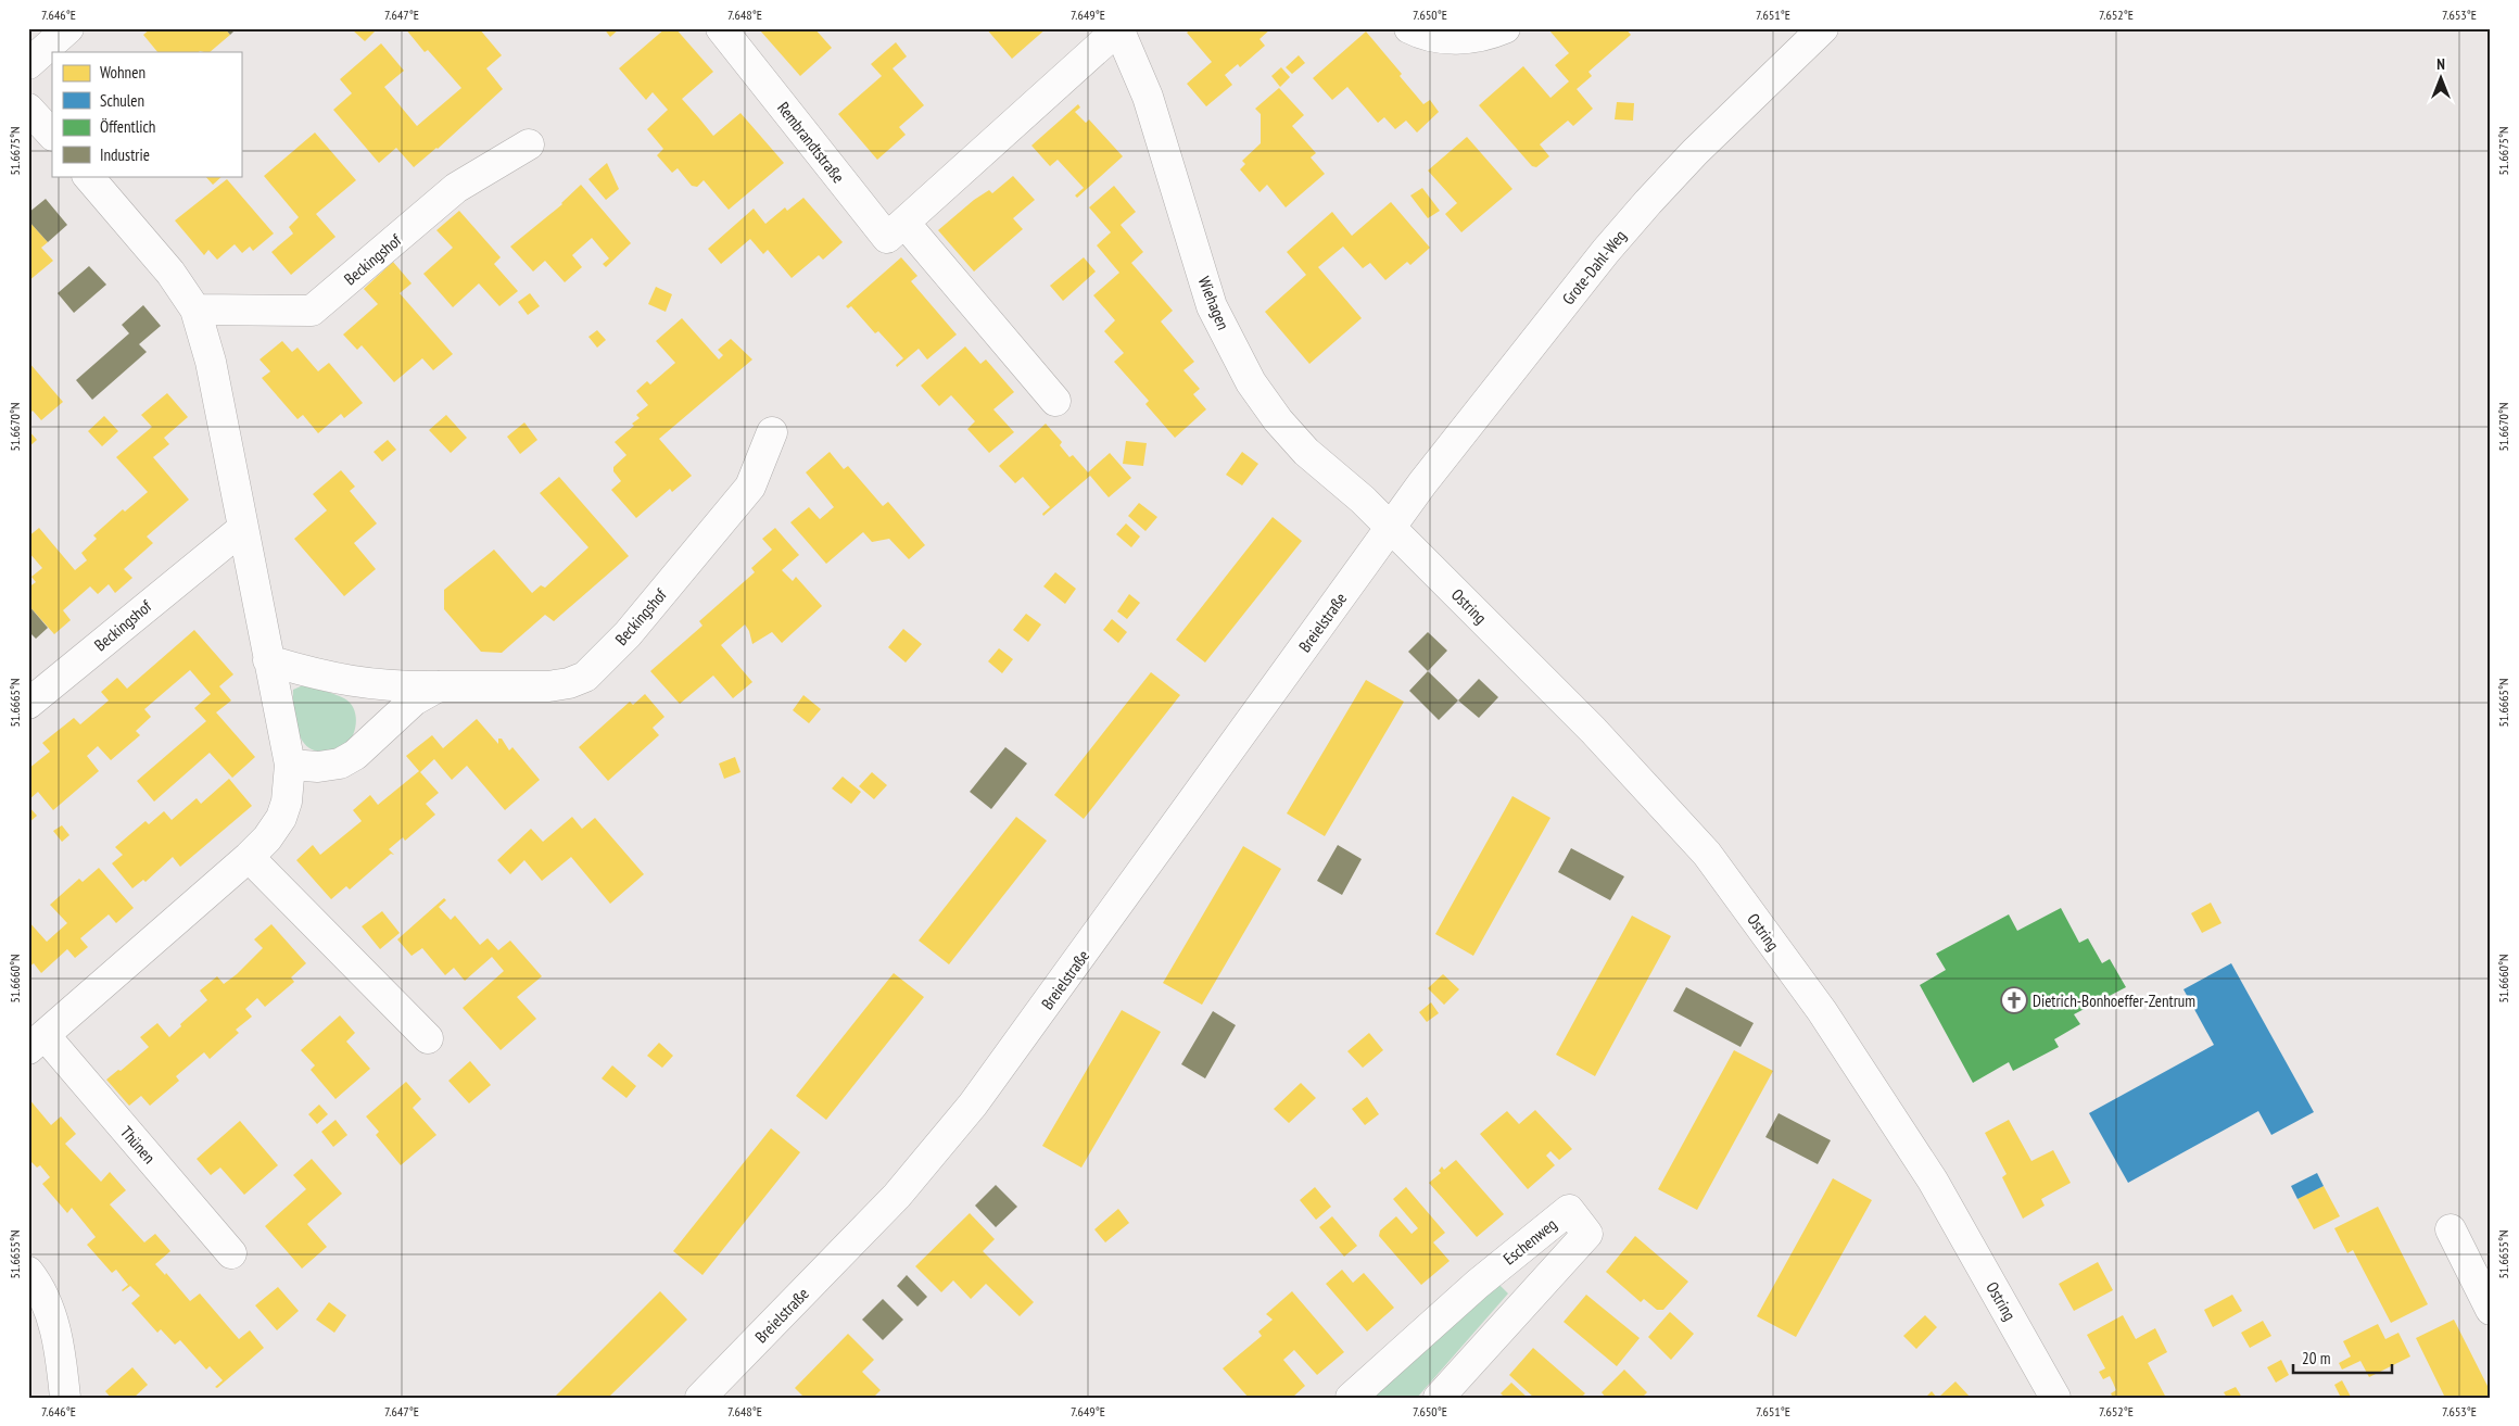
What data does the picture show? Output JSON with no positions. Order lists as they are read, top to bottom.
{
  "streets": {
    "street": [
      "Rembrandtstraße",
      "Beckingshof",
      "Grote-Dahl-Weg",
      "Wiehagen",
      "Ostring",
      "Breielstraße",
      "Thünen",
      "Eschenweg"
    ]
  },
  "crossings": [
    ["Rembrandtstraße", "Wiehagen"],
    ["Beckingshof", "Thünen"],
    ["Grote-Dahl-Weg", "Wiehagen"],
    ["Grote-Dahl-Weg", "Ostring"],
    ["Grote-Dahl-Weg", "Breielstraße"],
    ["Wiehagen", "Ostring"],
    ["Wiehagen", "Breielstraße"],
    ["Ostring", "Breielstraße"]
  ],
  "places": {
    "church": ["Dietrich-Bonhoeffer-Zentrum"]
  },
  "legend": [
    "Wohnen",
    "Schulen",
    "Öffentlich",
    "Industrie"
  ],
  "scale_bar": "20 m",
  "north": "top",
  "coordinates": [
    "7.646°E",
    "7.647°E",
    "7.648°E",
    "7.649°E",
    "7.650°E",
    "7.651°E",
    "7.652°E",
    "7.653°E",
    "51.6675°N",
    "51.6670°N",
    "51.6665°N",
    "51.6660°N",
    "51.6655°N"
  ]
}
